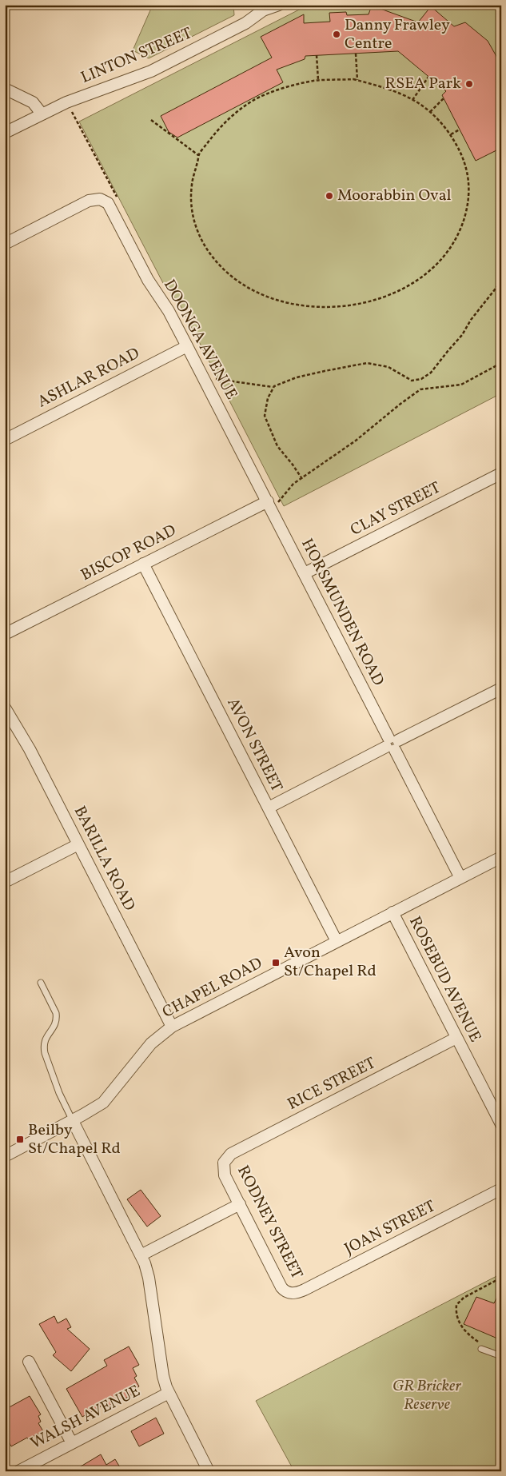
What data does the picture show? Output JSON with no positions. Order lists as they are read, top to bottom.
{
  "streets": {
    "street": [
      "LINTON STREET",
      "DOONGA AVENUE",
      "ASHLAR ROAD",
      "CLAY STREET",
      "BISCOP ROAD",
      "HORSMUNDEN ROAD",
      "AVON STREET",
      "BARILLA ROAD",
      "ROSEBUD AVENUE",
      "CHAPEL ROAD",
      "RICE STREET",
      "RODNEY STREET",
      "JOAN STREET",
      "WALSH AVENUE"
    ]
  },
  "crossings": [
    ["DOONGA AVENUE", "ASHLAR ROAD"],
    ["DOONGA AVENUE", "BISCOP ROAD"],
    ["DOONGA AVENUE", "HORSMUNDEN ROAD"],
    ["CLAY STREET", "HORSMUNDEN ROAD"],
    ["BISCOP ROAD", "HORSMUNDEN ROAD"],
    ["BISCOP ROAD", "AVON STREET"],
    ["HORSMUNDEN ROAD", "CHAPEL ROAD"],
    ["AVON STREET", "CHAPEL ROAD"],
    ["BARILLA ROAD", "CHAPEL ROAD"],
    ["ROSEBUD AVENUE", "CHAPEL ROAD"],
    ["ROSEBUD AVENUE", "RICE STREET"],
    ["RICE STREET", "RODNEY STREET"],
    ["RODNEY STREET", "JOAN STREET"]
  ],
  "parks": ["GR Bricker Reserve"],
  "places": {
    "other": ["Danny Frawley Centre", "RSEA Park", "Moorabbin Oval"],
    "transit": ["Avon St/Chapel Rd", "Beilby St/Chapel Rd"]
  }
}
